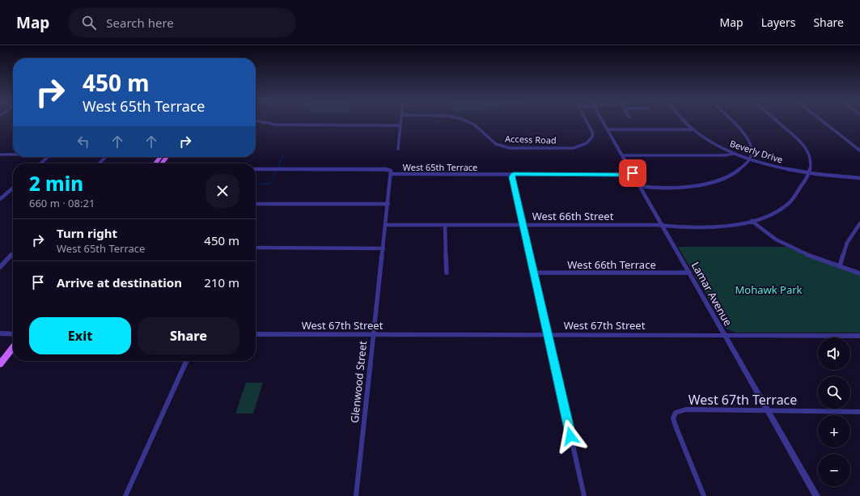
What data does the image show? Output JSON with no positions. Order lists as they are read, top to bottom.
{
  "streets": {
    "street": [
      "Access Road",
      "Beverly Drive",
      "West 65th Terrace",
      "West 66th Street",
      "West 66th Terrace",
      "Lamar Avenue",
      "West 67th Street",
      "Glenwood Street",
      "West 67th Terrace"
    ]
  },
  "crossings": [
    ["Beverly Drive", "West 66th Street"],
    ["West 65th Terrace", "Lamar Avenue"],
    ["West 65th Terrace", "Glenwood Street"],
    ["West 66th Street", "Lamar Avenue"],
    ["West 66th Street", "Glenwood Street"],
    ["West 66th Terrace", "Lamar Avenue"],
    ["Lamar Avenue", "West 67th Street"],
    ["Lamar Avenue", "West 67th Terrace"],
    ["West 67th Street", "Glenwood Street"]
  ],
  "parks": ["Mohawk Park"],
  "page": {
    "header": "Map",
    "search": "Search here",
    "nav": ["Map", "Layers", "Share"],
    "turn": ["450 m", "West 65th Terrace"],
    "heading": ["2 min", "660 m · 08:21"],
    "list": [
      {
        "name": "Turn right",
        "note": "West 65th Terrace",
        "value": "450 m"
      },
      {
        "name": "Arrive at destination",
        "value": "210 m"
      }
    ],
    "buttons": ["Exit", "Share"],
    "map_buttons": ["+", "−"]
  }
}
